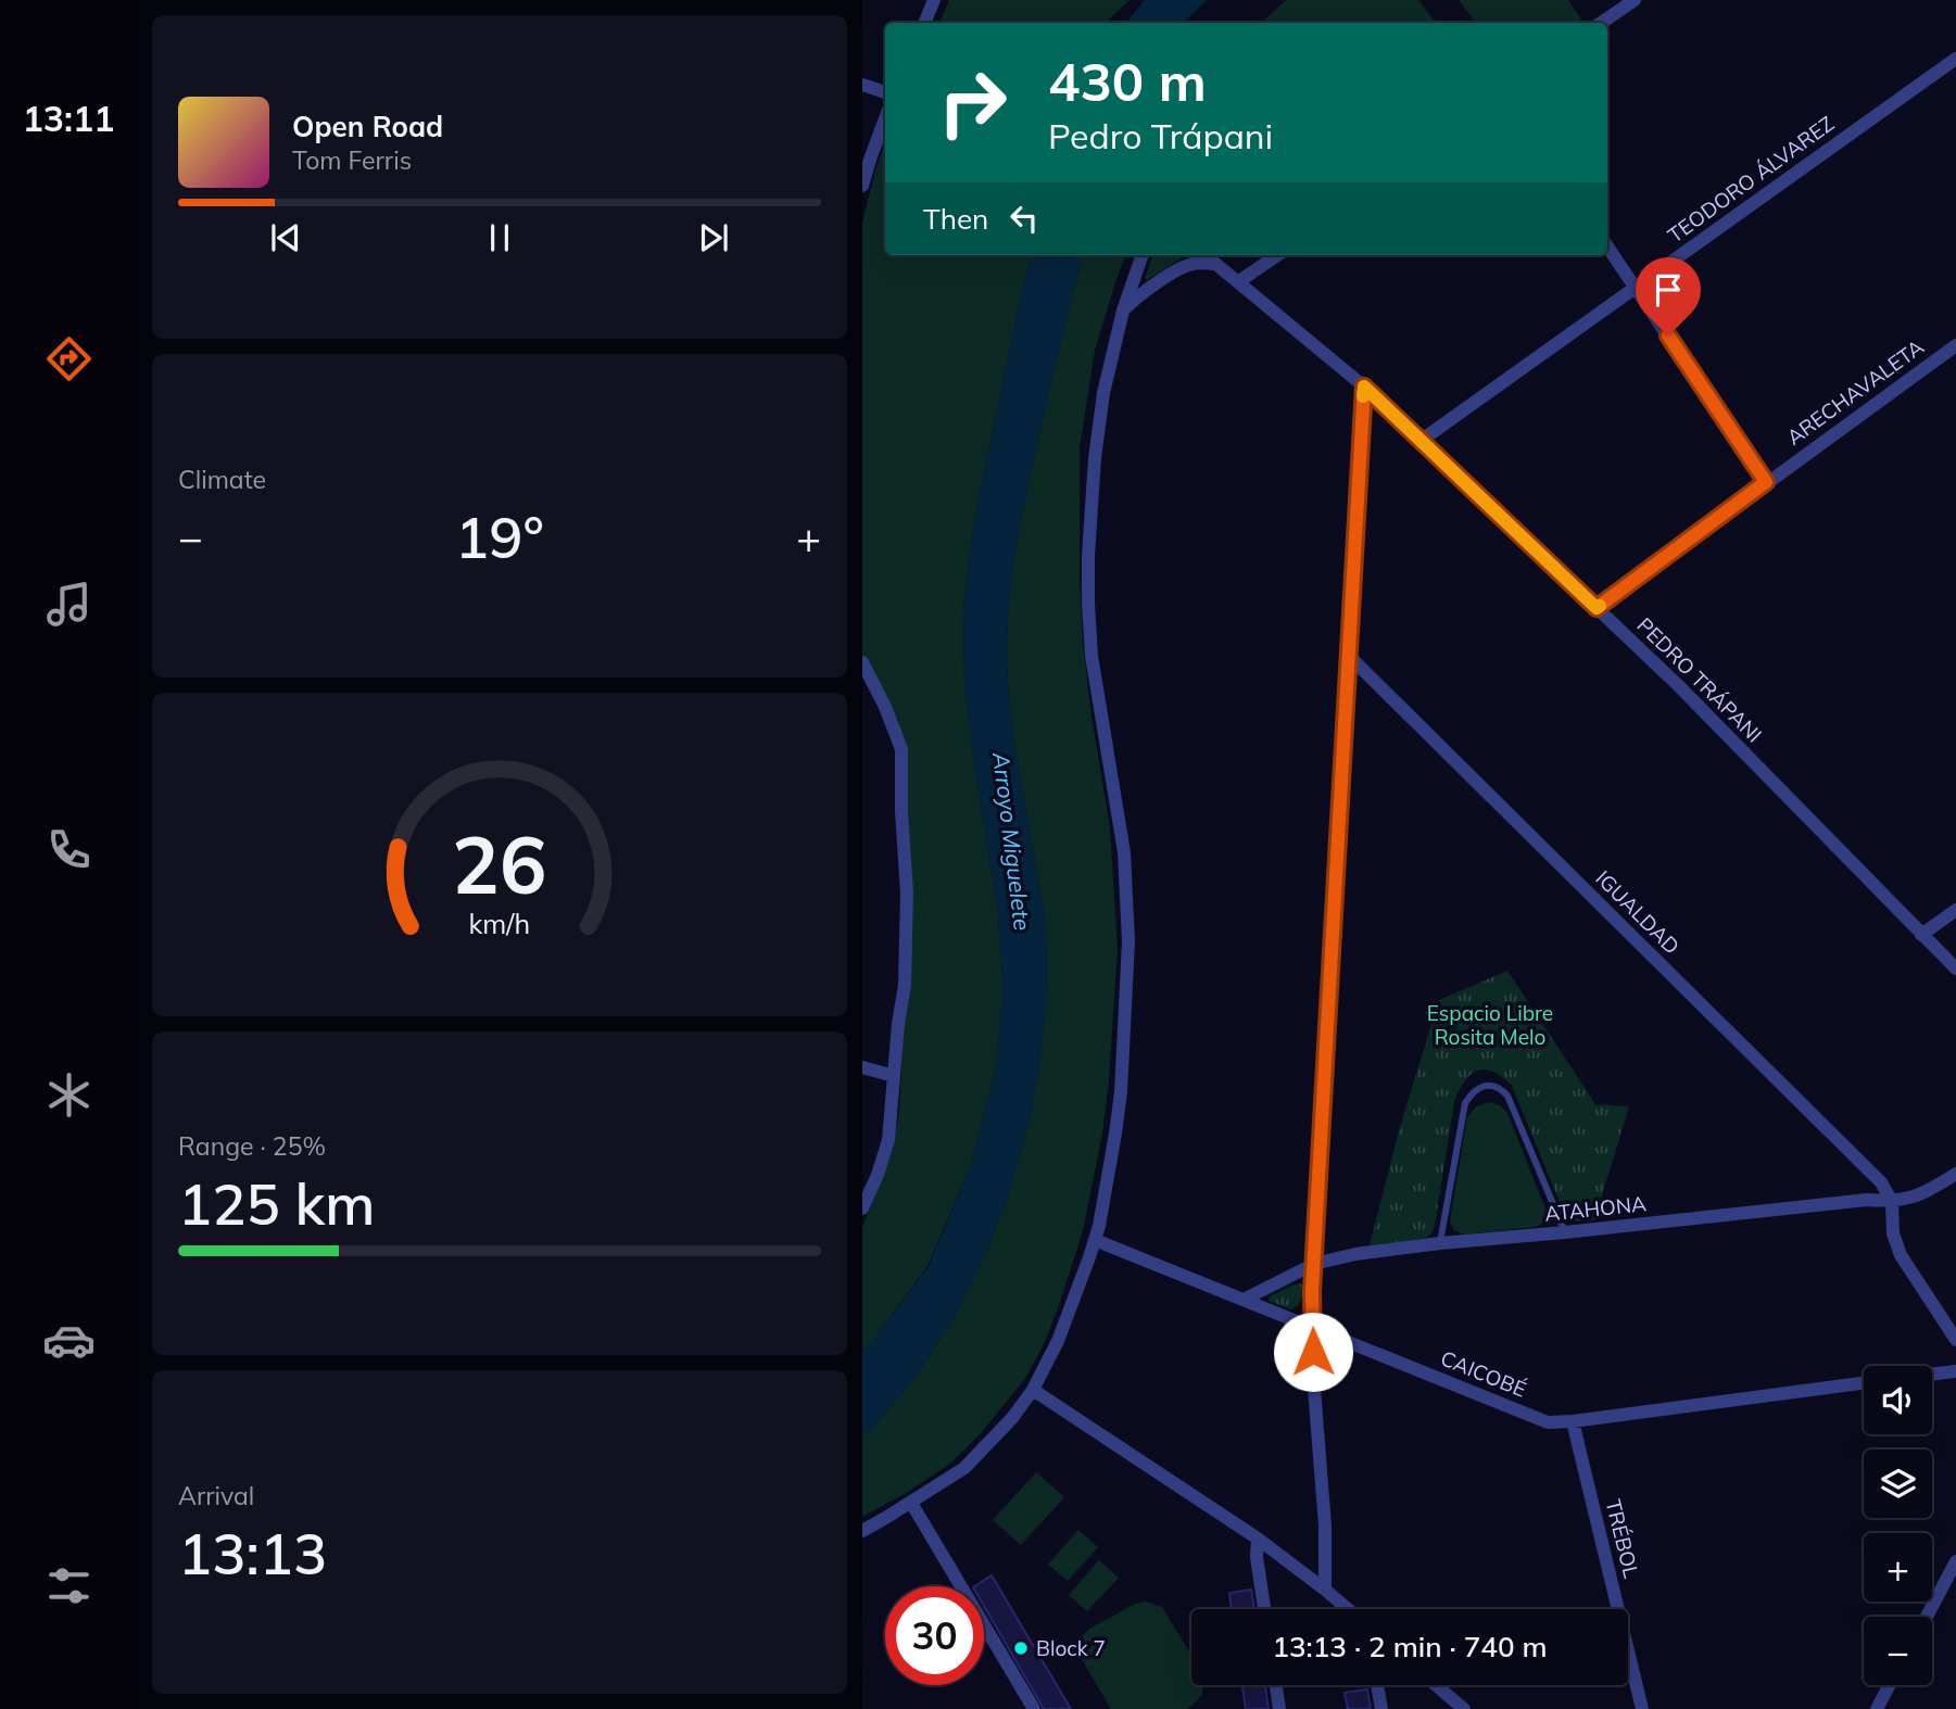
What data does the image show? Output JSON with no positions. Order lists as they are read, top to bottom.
{
  "streets": {
    "street": [
      "TEODORO ÁLVAREZ",
      "ARECHAVALETA",
      "PEDRO TRÁPANI",
      "IGUALDAD",
      "ATAHONA",
      "CAICOBÉ",
      "TRÉBOL"
    ]
  },
  "crossings": [
    ["TEODORO ÁLVAREZ", "PEDRO TRÁPANI"],
    ["ARECHAVALETA", "PEDRO TRÁPANI"],
    ["IGUALDAD", "ATAHONA"],
    ["ATAHONA", "CAICOBÉ"],
    ["CAICOBÉ", "TRÉBOL"]
  ],
  "water": ["Arroyo Miguelete"],
  "parks": ["Espacio Libre Rosita Melo"],
  "places": ["Block 7"],
  "page": {
    "tabs": "13:11",
    "turn": ["430 m", "Pedro Trápani"],
    "song": ["Open Road", "Tom Ferris"],
    "then": "Then",
    "tile": [
      "Climate",
      ["Range · 25%", "125 km"],
      ["Arrival", "13:13"]
    ],
    "heat": ["−", "19°", "+"],
    "map_buttons": ["+", "−"],
    "limit": "30",
    "trip": "13:13 · 2 min · 740 m",
    "gauge": ["26", "km/h"]
  }
}
